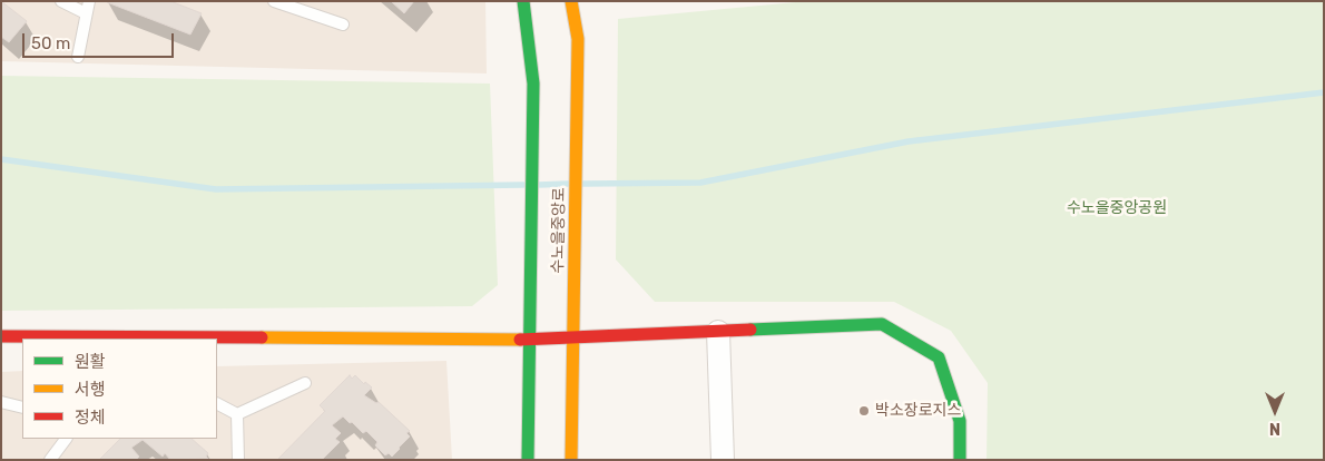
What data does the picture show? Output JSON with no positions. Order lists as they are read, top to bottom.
{
  "streets": {
    "street": ["수노을중앙로"]
  },
  "parks": ["수노을중앙공원"],
  "places": ["박소장로지스"],
  "legend": ["원활", "서행", "정체"],
  "scale_bar": "50 m",
  "north": "bottom"
}
